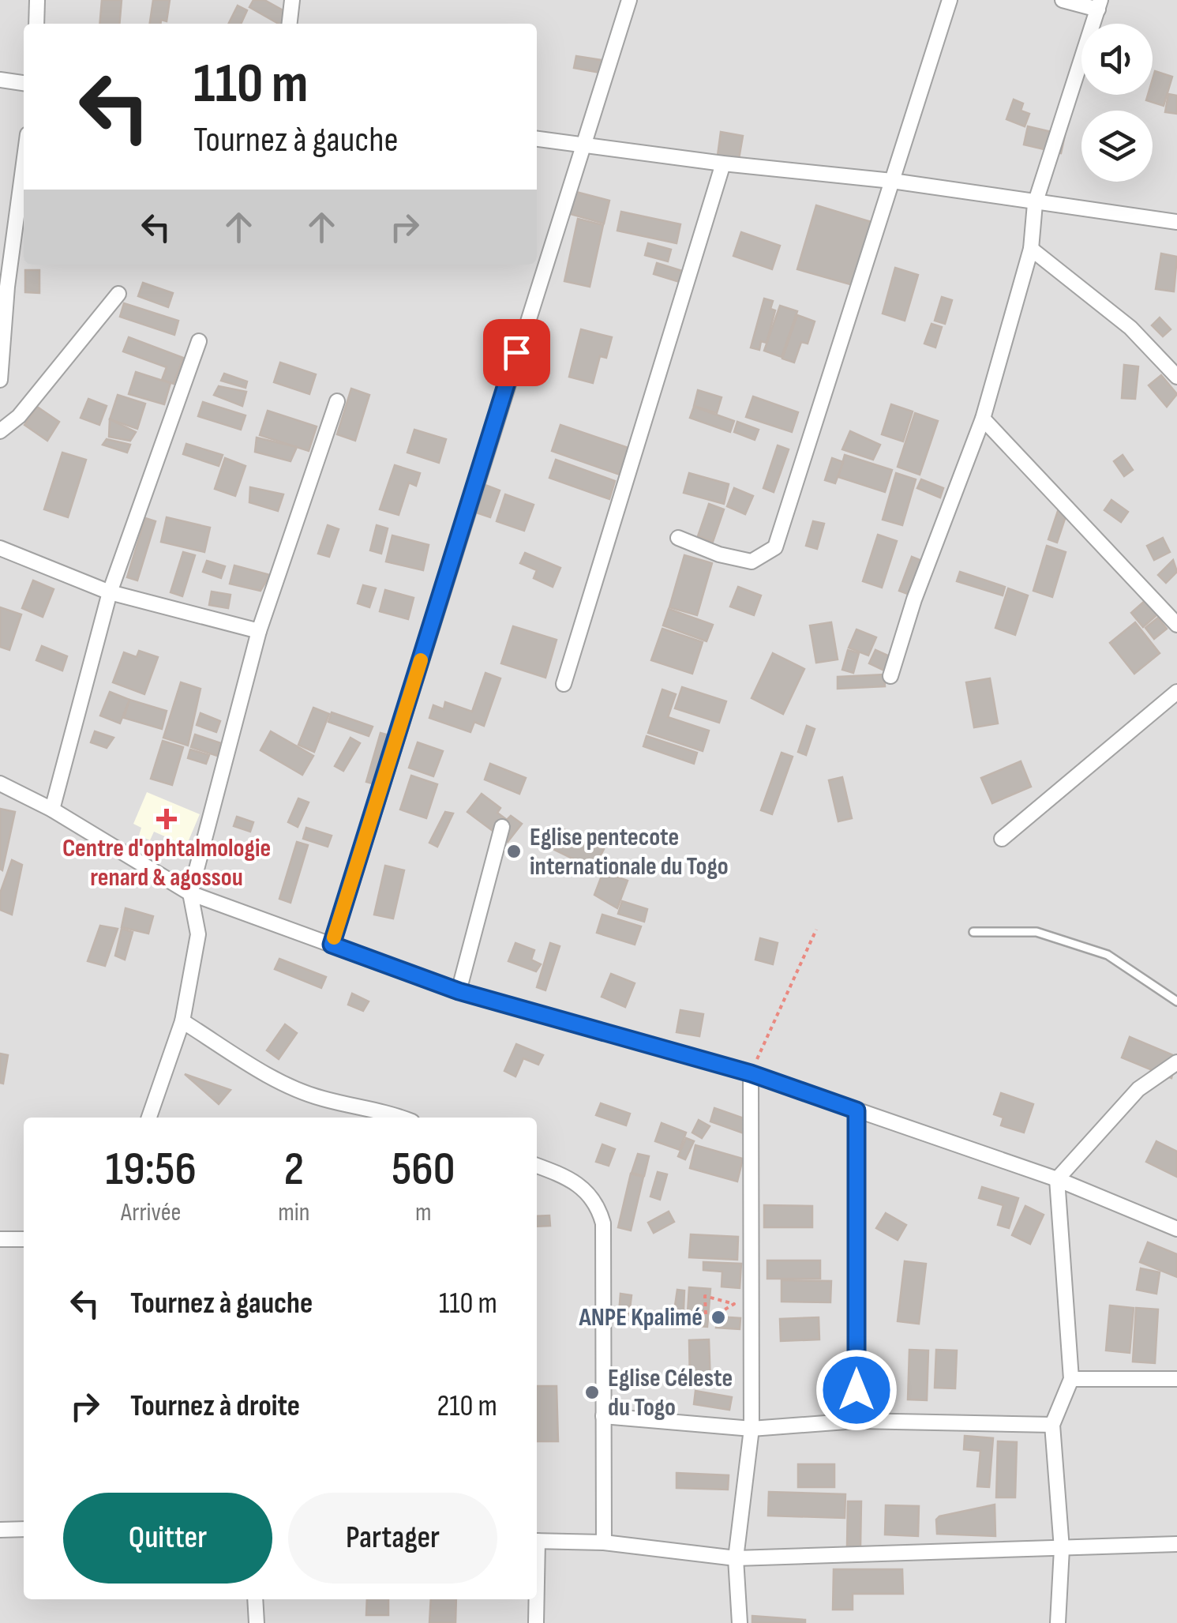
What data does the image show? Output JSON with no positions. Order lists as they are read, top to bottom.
{
  "places": {
    "health": ["Centre d'ophtalmologie renard & agossou"],
    "other": ["Eglise pentecote internationale du Togo", "ANPE Kpalimé", "Eglise Céleste du Togo"]
  },
  "page": {
    "turn": ["110 m", "Tournez à gauche"],
    "eta": [
      "19:56",
      "Arrivée",
      "2",
      "min",
      "560",
      "m"
    ],
    "list": [
      {
        "name": "Tournez à gauche",
        "value": "110 m"
      },
      {
        "name": "Tournez à droite",
        "value": "210 m"
      }
    ],
    "buttons": ["Quitter", "Partager"]
  }
}
